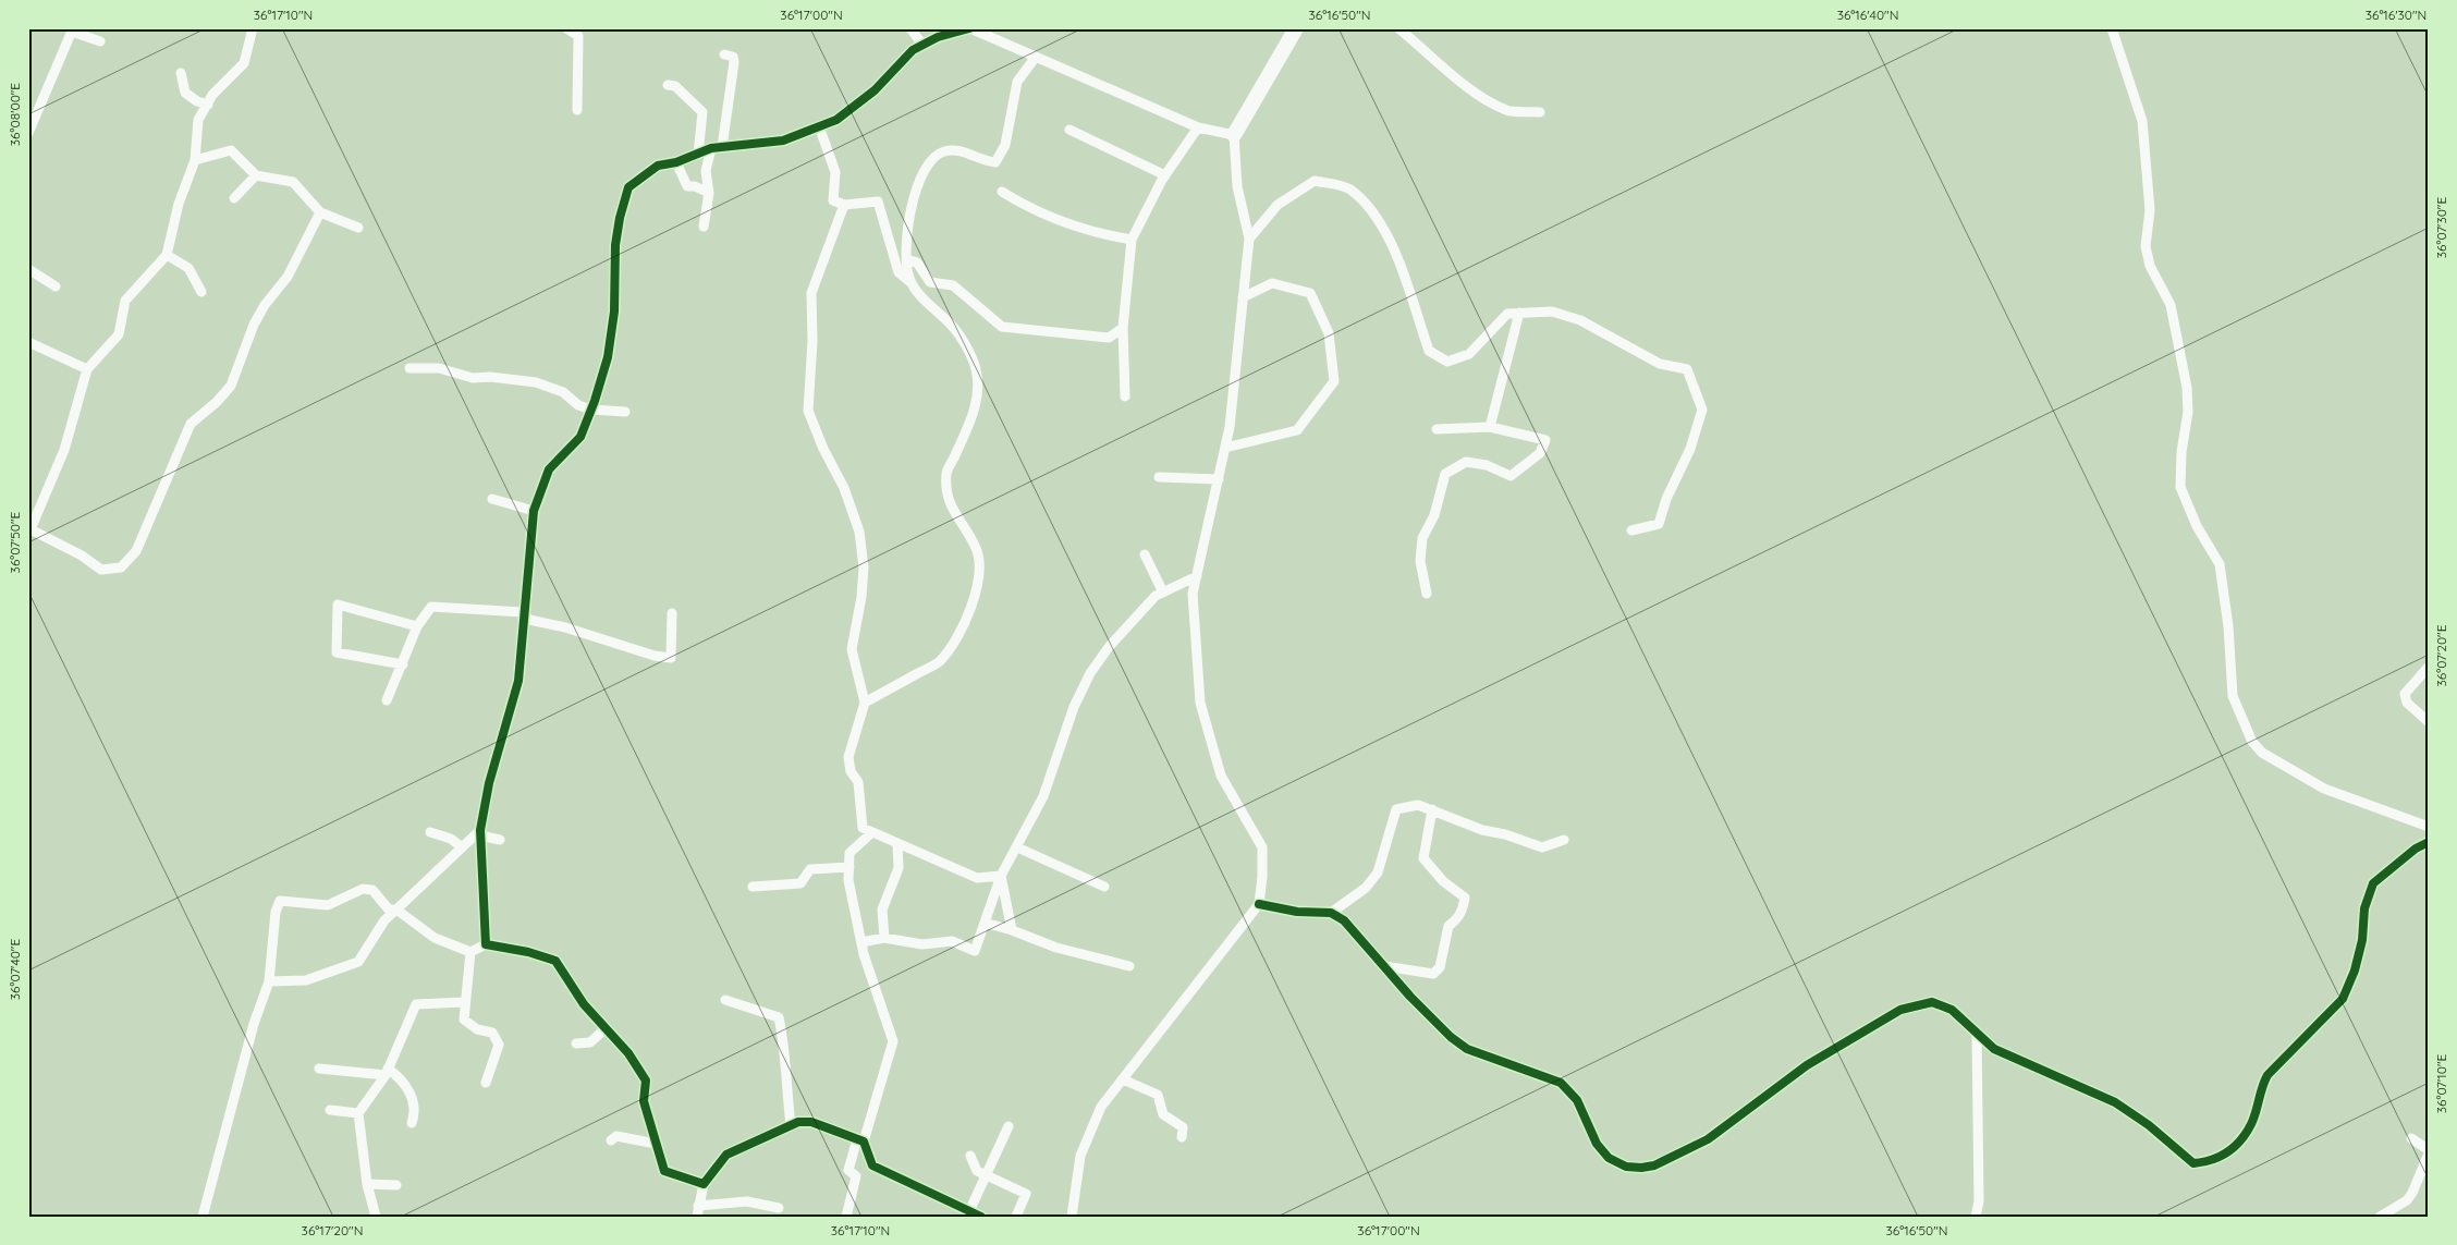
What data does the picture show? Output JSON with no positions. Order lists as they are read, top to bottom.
{
  "coordinates": [
    "36°17'10\"N",
    "36°17'00\"N",
    "36°16'50\"N",
    "36°16'40\"N",
    "36°16'30\"N",
    "36°08'00\"E",
    "36°07'30\"E",
    "36°07'50\"E",
    "36°07'20\"E",
    "36°07'40\"E",
    "36°07'10\"E",
    "36°17'20\"N"
  ]
}
